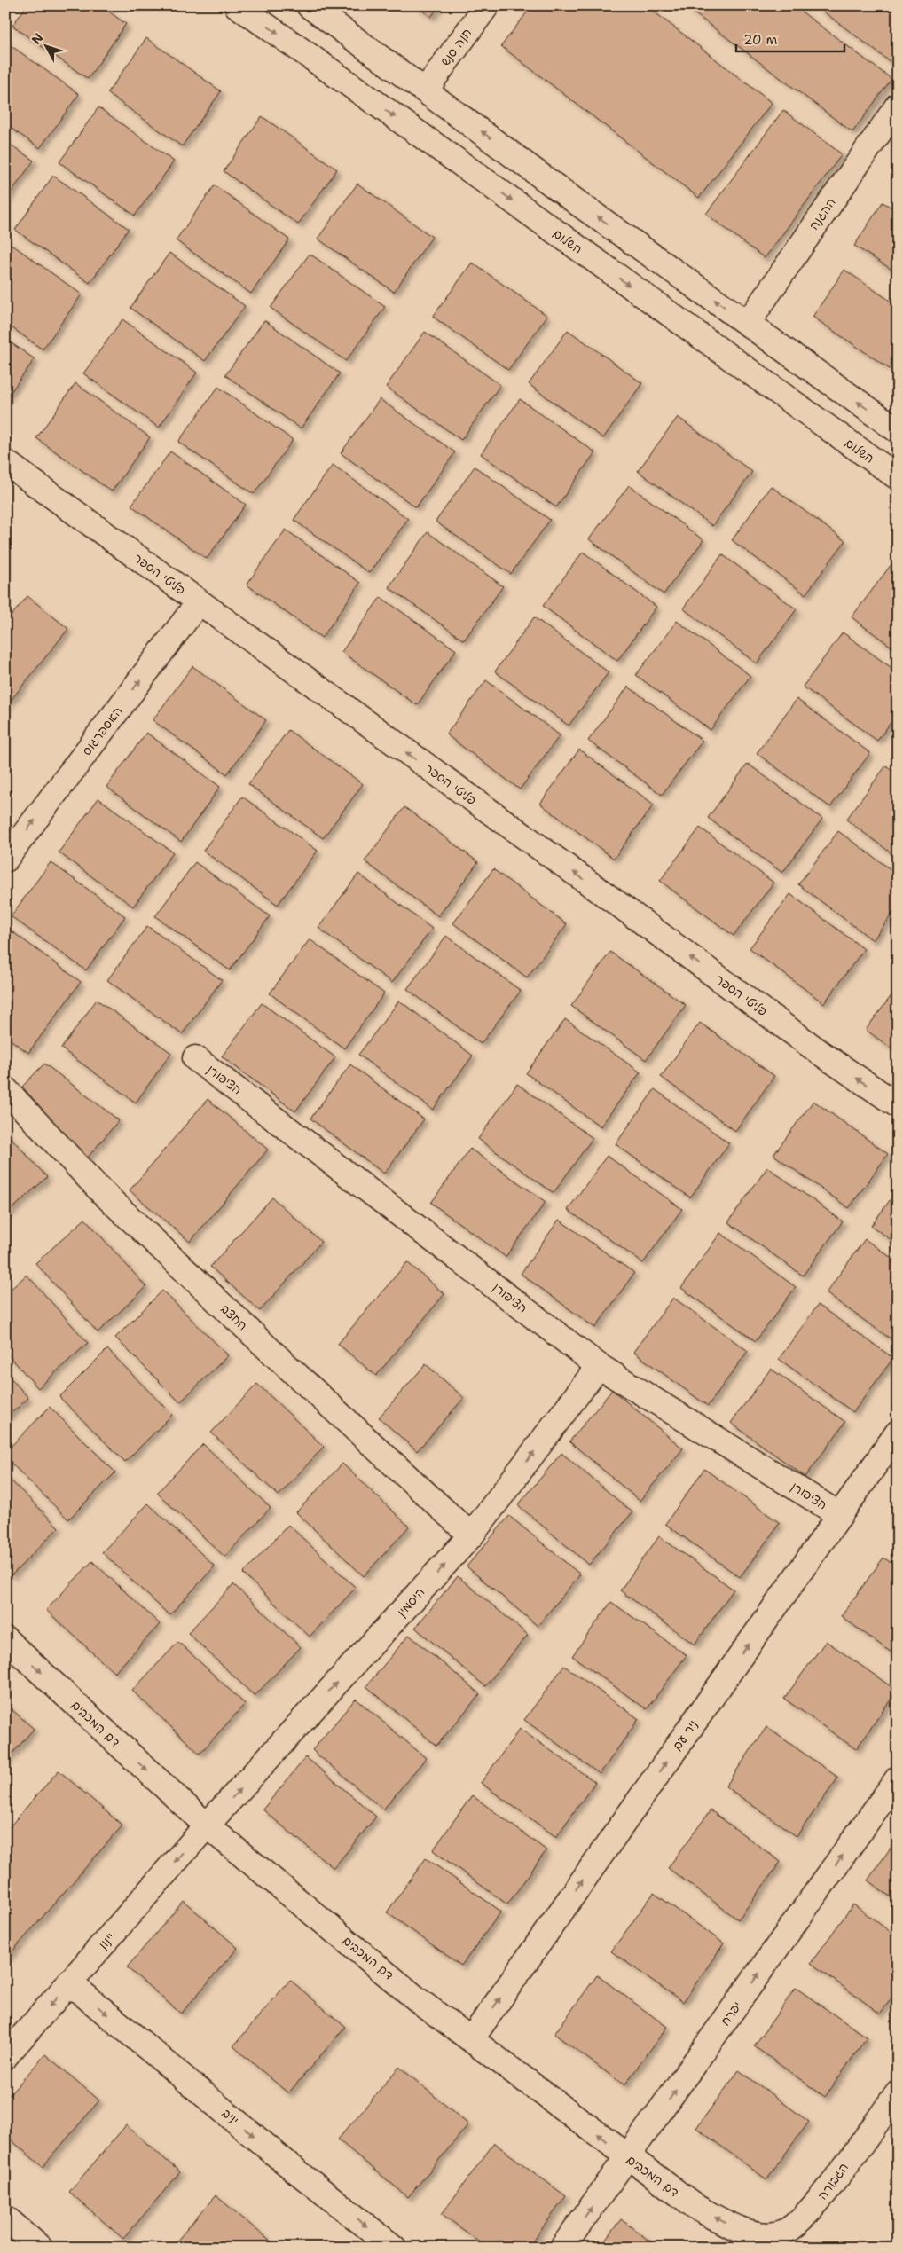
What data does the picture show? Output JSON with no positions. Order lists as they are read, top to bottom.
{
  "streets": {
    "street": [
      "חנה סנש",
      "ההגנה",
      "השלום",
      "פליטי הספר",
      "האספרגוס",
      "הציפורן",
      "החצב",
      "היסמין",
      "דם המכבים",
      "ניר עם",
      "יינון",
      "יפרח",
      "יניב",
      "הגבורה"
    ]
  },
  "crossings": [
    ["פליטי הספר", "האספרגוס"],
    ["הציפורן", "היסמין"],
    ["הציפורן", "ניר עם"],
    ["החצב", "היסמין"],
    ["היסמין", "דם המכבים"],
    ["היסמין", "יינון"],
    ["דם המכבים", "ניר עם"],
    ["דם המכבים", "יינון"],
    ["דם המכבים", "יפרח"],
    ["דם המכבים", "הגבורה"],
    ["יינון", "יניב"]
  ],
  "one_way": [
    "פליטי הספר",
    "האספרגוס",
    "היסמין",
    "ניר עם",
    "יינון",
    "יפרח",
    "יניב"
  ],
  "scale_bar": "20 m",
  "north": "top left"
}
